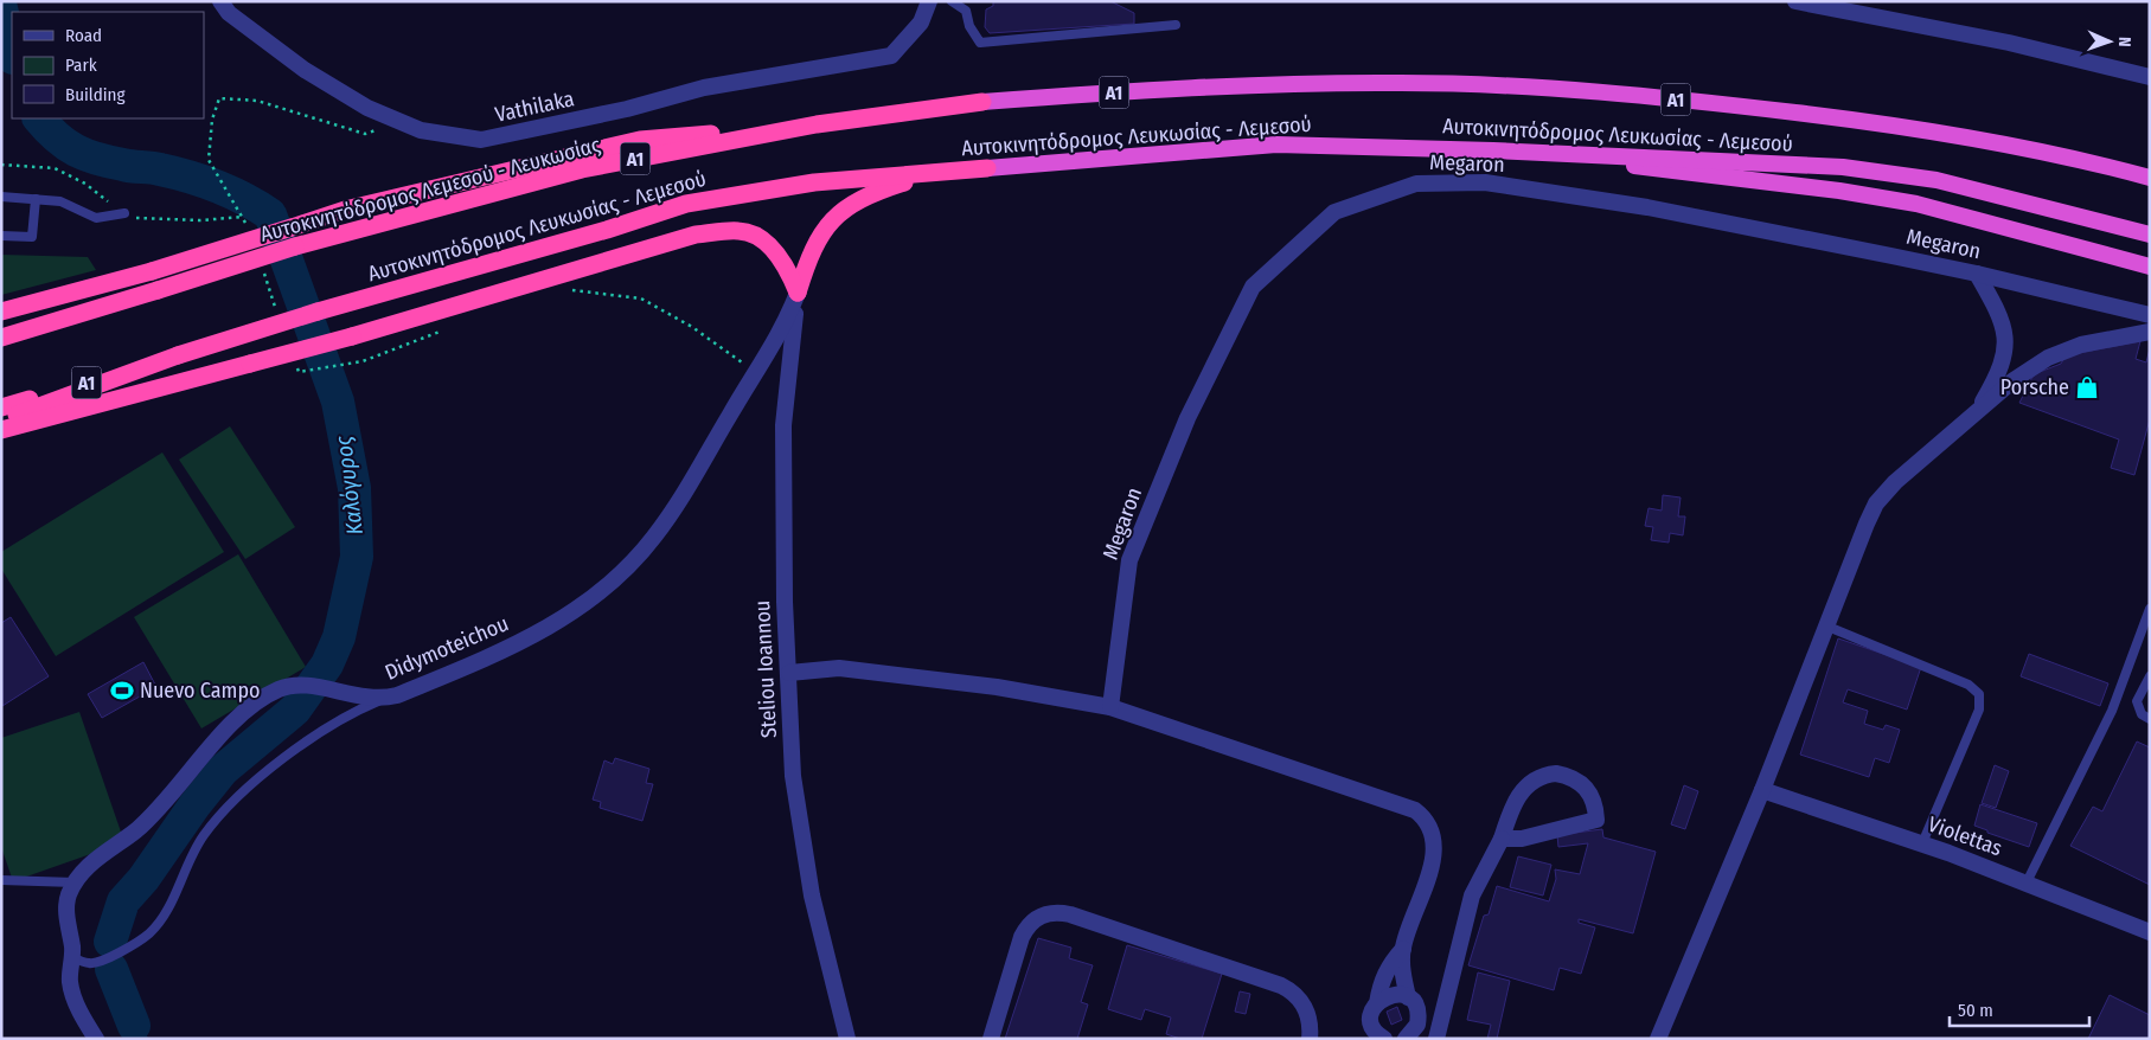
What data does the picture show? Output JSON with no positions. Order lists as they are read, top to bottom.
{
  "streets": {
    "highway": ["A1", "Αυτοκινητόδρομος Λευκωσίας - Λεμεσού", "Αυτοκινητόδρομος Λεμεσού - Λευκωσίας"],
    "street": [
      "Vathilaka",
      "Megaron",
      "Didymoteichou",
      "Steliou Ioannou",
      "Violettas"
    ]
  },
  "crossings": [
    ["Didymoteichou", "Steliou Ioannou"]
  ],
  "water": ["Καλόγυρος"],
  "places": {
    "shop": ["Porsche"],
    "sports": ["Nuevo Campo"]
  },
  "legend": ["Road", "Park", "Building"],
  "scale_bar": "50 m",
  "north": "right"
}
